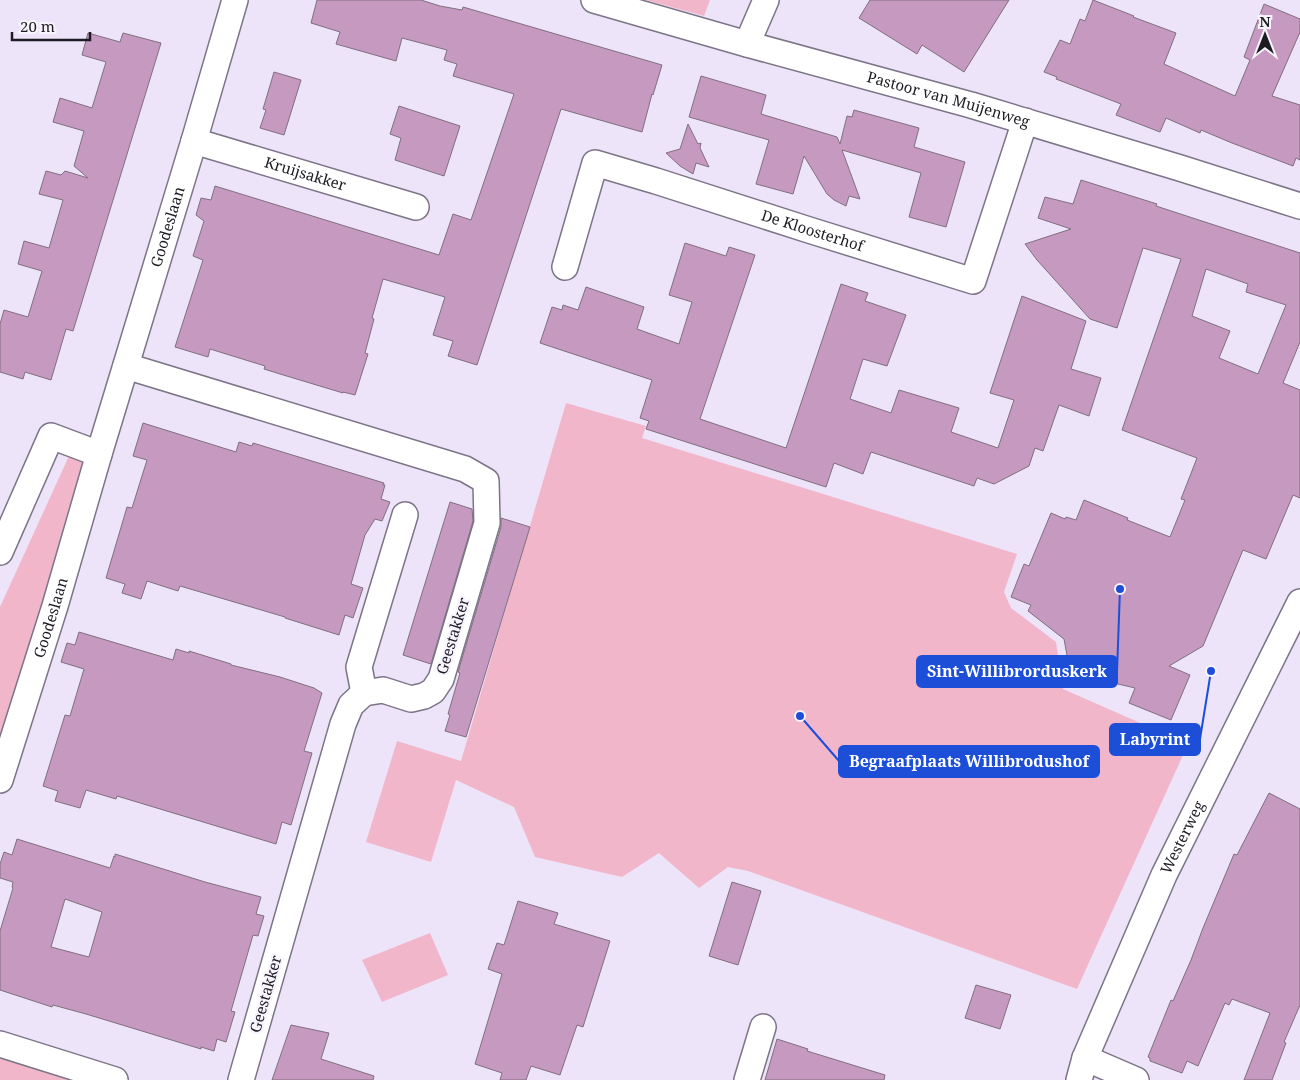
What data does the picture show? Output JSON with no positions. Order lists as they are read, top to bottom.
{
  "streets": {
    "street": [
      "Pastoor van Muijenweg",
      "Kruijsakker",
      "Goodeslaan",
      "De Kloosterhof",
      "Geestakker",
      "Westerweg"
    ]
  },
  "crossings": [
    ["Pastoor van Muijenweg", "De Kloosterhof"],
    ["Kruijsakker", "Goodeslaan"],
    ["Goodeslaan", "Geestakker"]
  ],
  "places": ["Sint-Willibrorduskerk", "Labyrint", "Begraafplaats Willibrodushof"],
  "scale_bar": "20 m",
  "north": "top"
}
